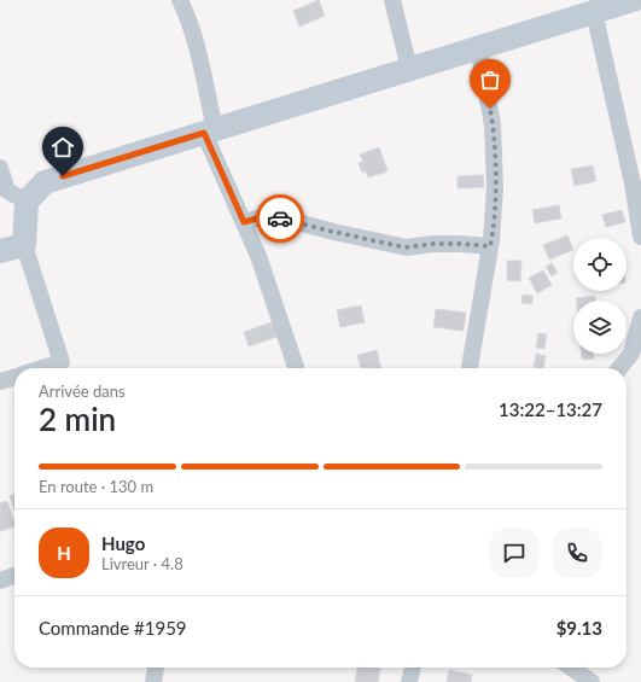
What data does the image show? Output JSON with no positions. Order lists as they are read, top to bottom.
{
  "page": {
    "heading": ["2 min", "Arrivée dans", "13:22–13:27"],
    "panel": [
      "Hugo",
      "Livreur · 4.8",
      "Commande #1959",
      "$9.13"
    ],
    "bar": "En route · 130 m",
    "round": "H"
  }
}
